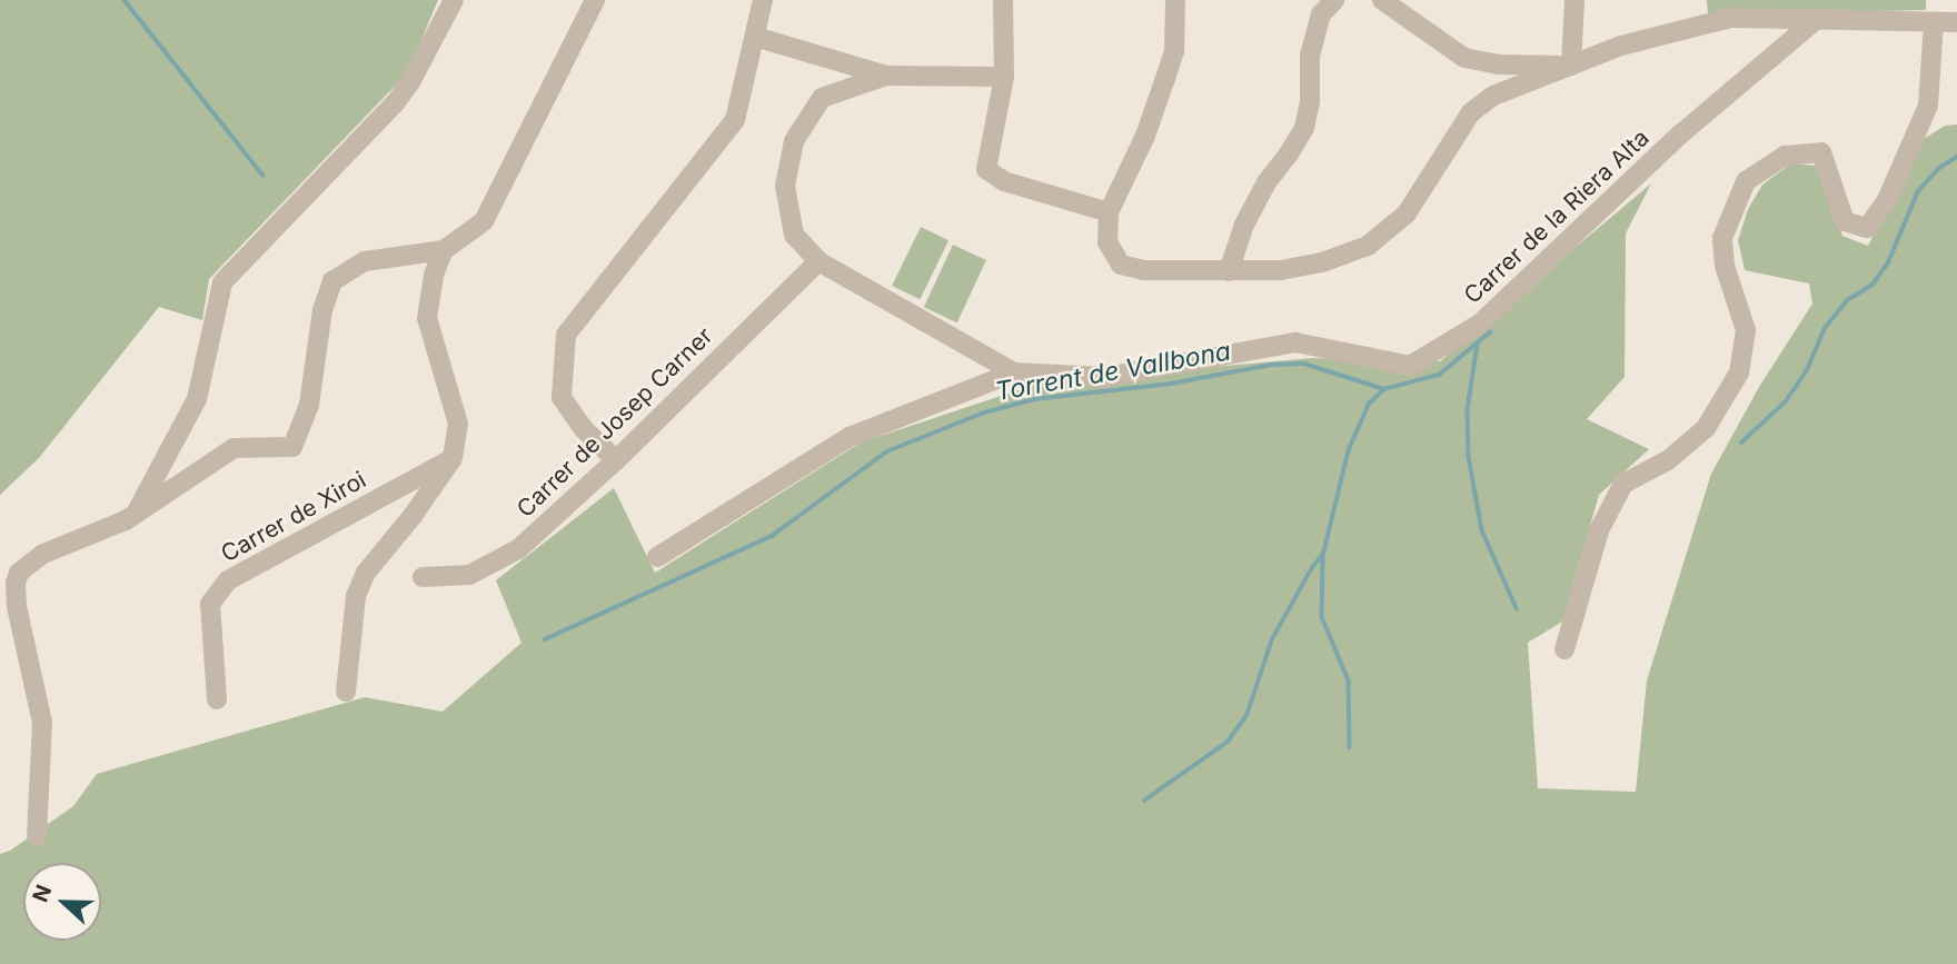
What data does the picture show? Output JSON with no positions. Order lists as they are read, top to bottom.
{
  "streets": {
    "street": ["Carrer de la Riera Alta", "Carrer de Josep Carner", "Carrer de Xiroi"]
  },
  "crossings": [
    ["Carrer de la Riera Alta", "Carrer de Josep Carner"]
  ],
  "water": ["Torrent de Vallbona"],
  "north": "left"
}
